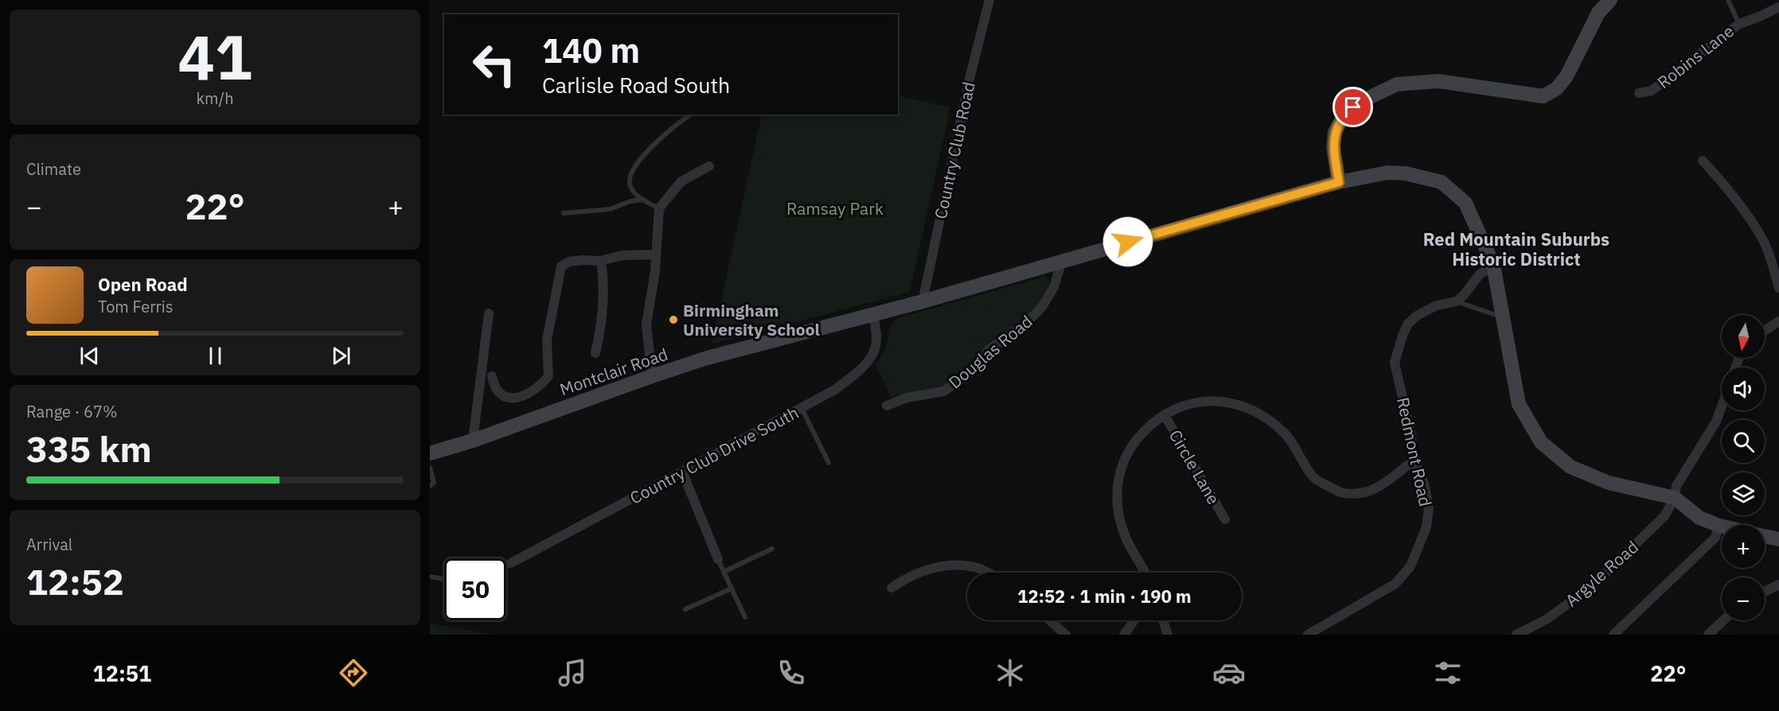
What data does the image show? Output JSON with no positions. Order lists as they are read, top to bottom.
{
  "streets": {
    "main road": ["Montclair Road"],
    "street": [
      "Robins Lane",
      "Country Club Road",
      "Douglas Road",
      "Redmont Road",
      "Country Club Drive South",
      "Circle Lane",
      "Argyle Road"
    ]
  },
  "crossings": [
    ["Country Club Road", "Montclair Road"],
    ["Douglas Road", "Montclair Road"],
    ["Montclair Road", "Country Club Drive South"],
    ["Montclair Road", "Argyle Road"]
  ],
  "districts": ["Red Mountain Suburbs Historic District"],
  "parks": ["Ramsay Park"],
  "places": ["Birmingham University School"],
  "north": "bottom",
  "page": {
    "tile": [
      ["41", "km/h"],
      "Climate",
      ["Range · 67%", "335 km"],
      ["Arrival", "12:52"]
    ],
    "turn": ["140 m", "Carlisle Road South"],
    "heat": ["−", "22°", "+"],
    "song": ["Open Road", "Tom Ferris"],
    "map_buttons": ["+", "−"],
    "limit": "50",
    "trip": "12:52 · 1 min · 190 m",
    "tabs": ["12:51", "22°"]
  }
}
